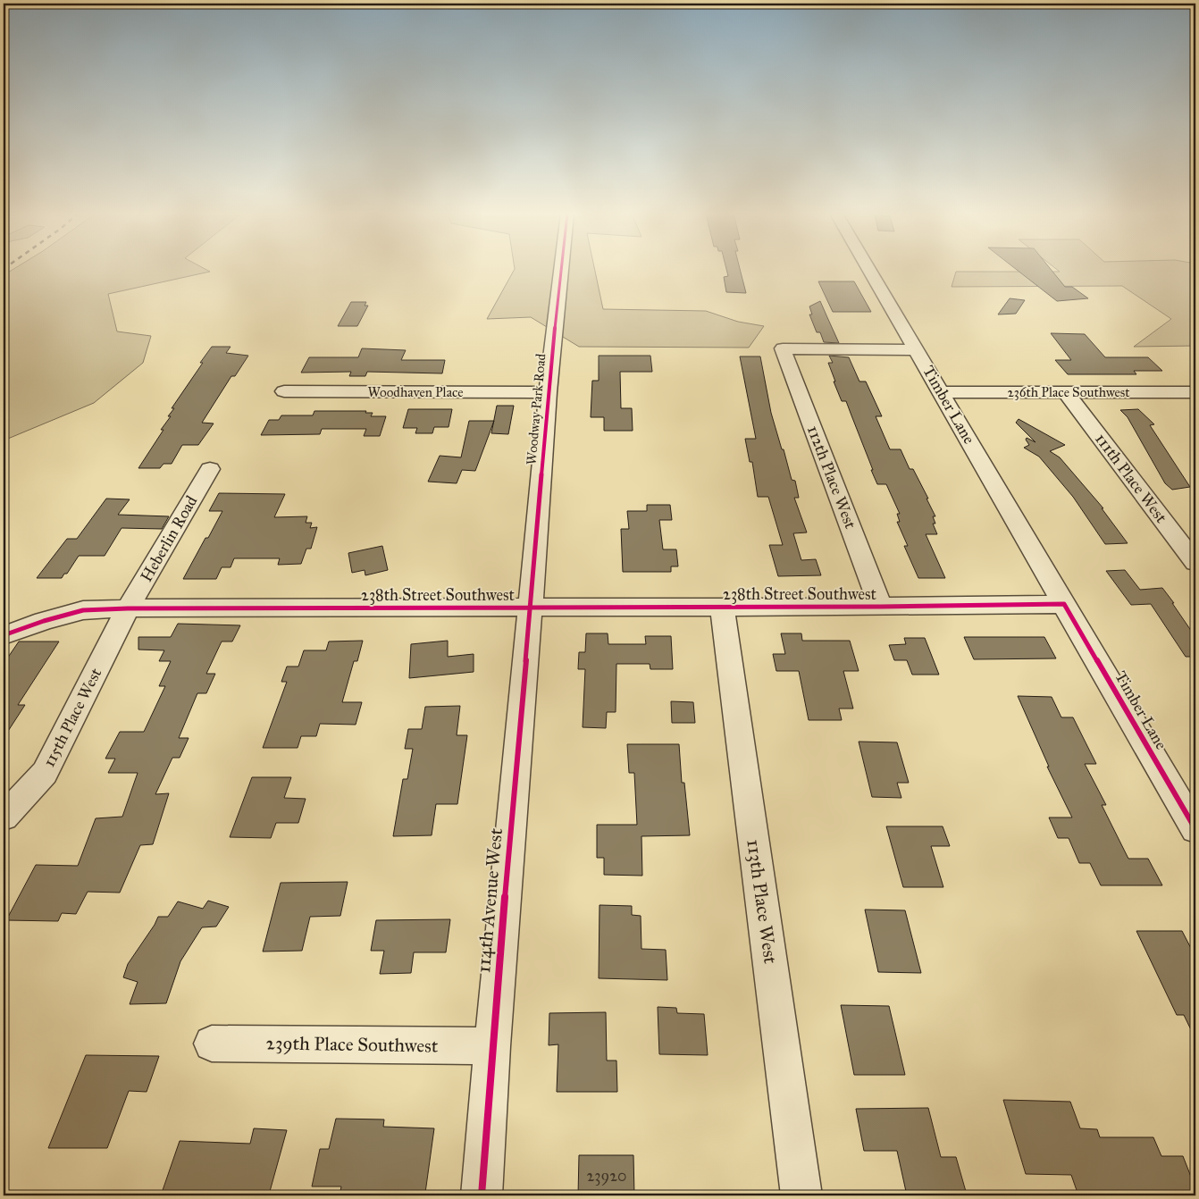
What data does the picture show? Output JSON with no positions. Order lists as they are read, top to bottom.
{
  "streets": {
    "street": [
      "Woodhaven Place",
      "236th Place Southwest",
      "Timber Lane",
      "Woodway Park Road",
      "112th Place West",
      "111th Place West",
      "Heberlin Road",
      "238th Street Southwest",
      "115th Place West",
      "114th Avenue West",
      "113th Place West",
      "239th Place Southwest"
    ]
  },
  "crossings": [
    ["Woodhaven Place", "Woodway Park Road"],
    ["236th Place Southwest", "Timber Lane"],
    ["236th Place Southwest", "111th Place West"],
    ["Timber Lane", "112th Place West"],
    ["Timber Lane", "238th Street Southwest"],
    ["Woodway Park Road", "238th Street Southwest"],
    ["Woodway Park Road", "114th Avenue West"],
    ["112th Place West", "238th Street Southwest"],
    ["Heberlin Road", "238th Street Southwest"],
    ["Heberlin Road", "115th Place West"],
    ["238th Street Southwest", "115th Place West"],
    ["238th Street Southwest", "114th Avenue West"],
    ["238th Street Southwest", "113th Place West"],
    ["114th Avenue West", "239th Place Southwest"]
  ],
  "house_numbers": ["23920"]
}
